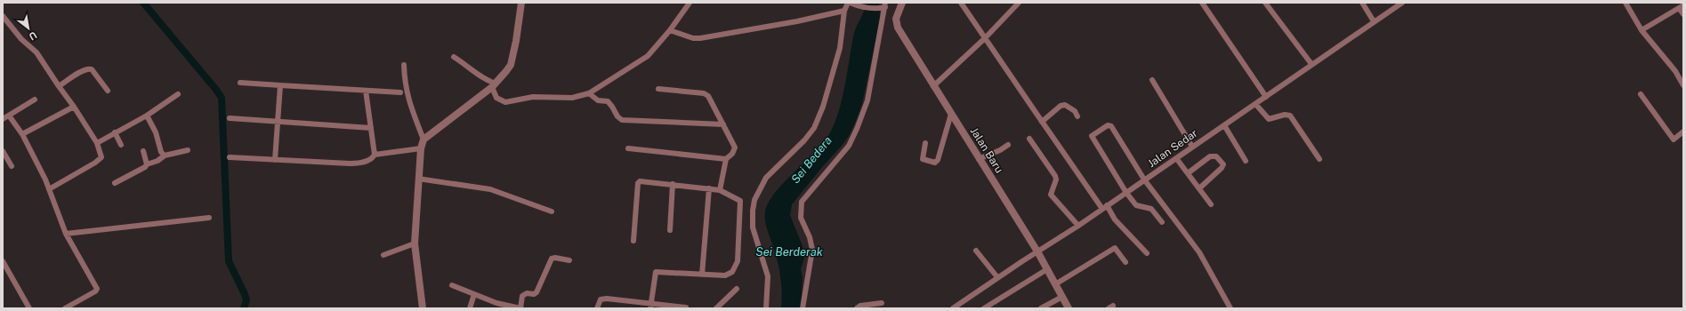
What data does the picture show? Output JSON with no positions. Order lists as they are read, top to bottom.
{
  "streets": {
    "street": ["Jalan Sedar", "Jalan Baru"]
  },
  "crossings": [
    ["Jalan Sedar", "Jalan Baru"]
  ],
  "water": ["Sei Bedera", "Sei Berderak"],
  "north": "bottom right"
}
